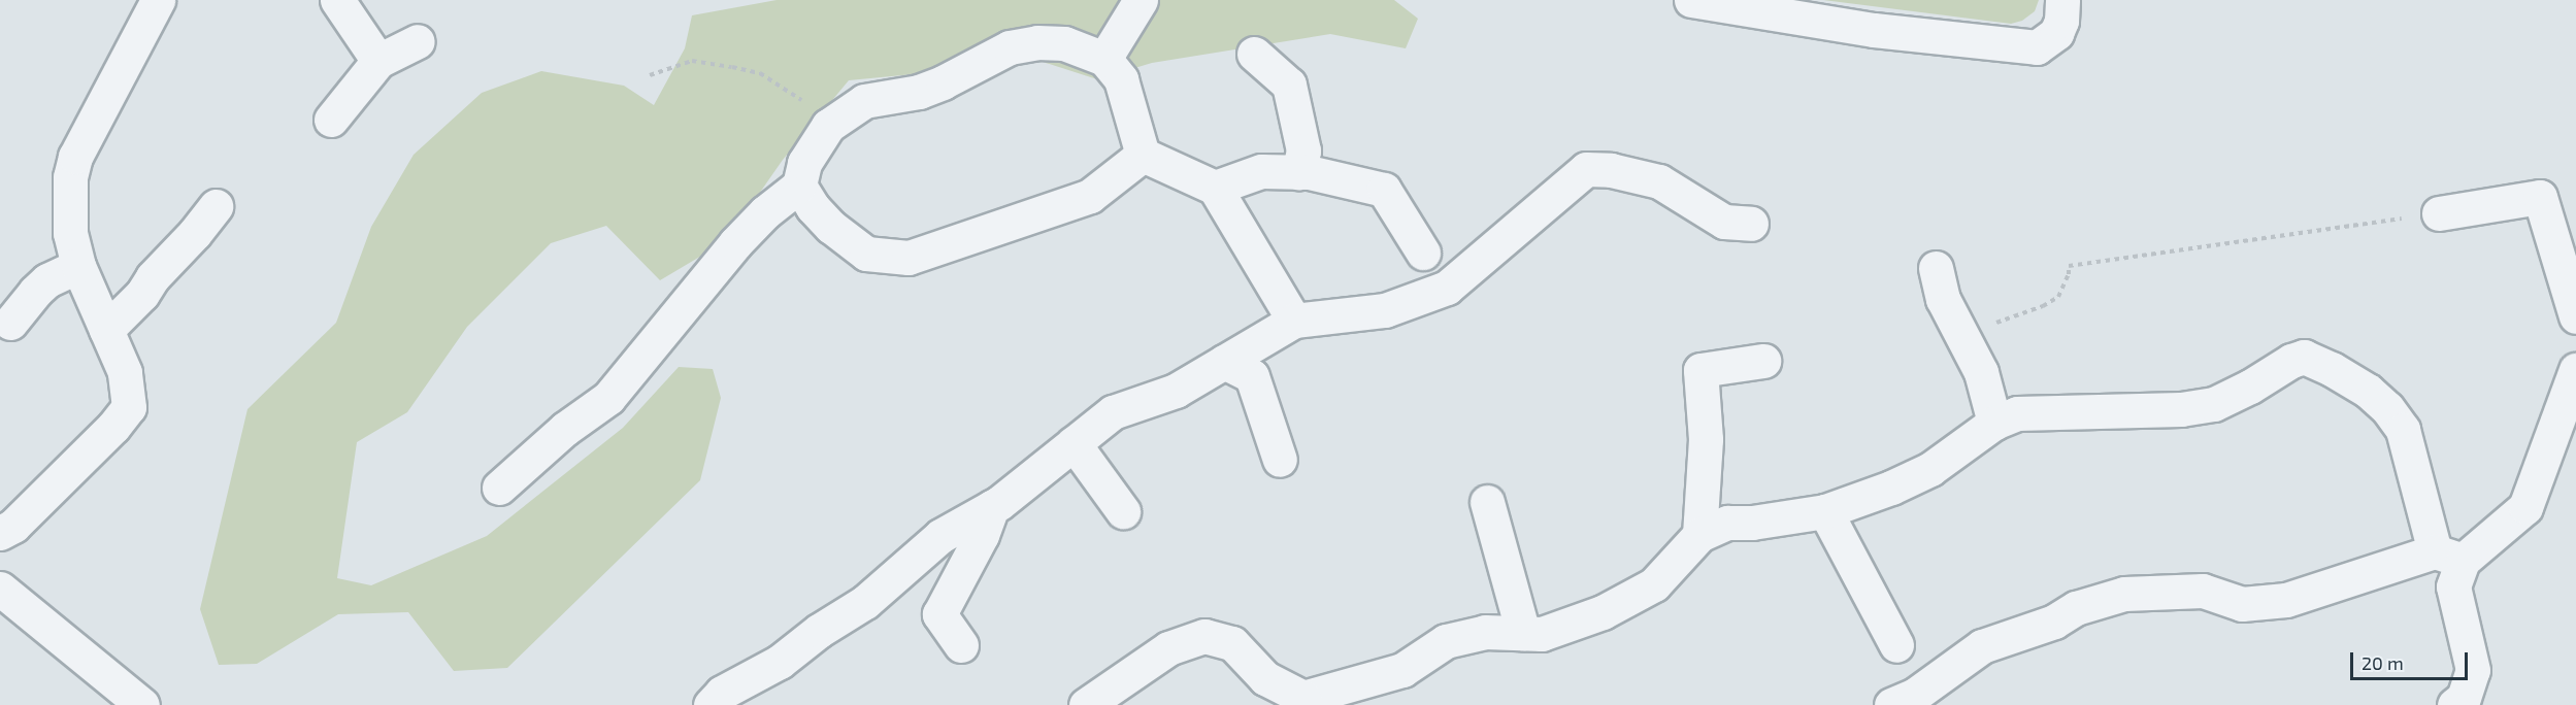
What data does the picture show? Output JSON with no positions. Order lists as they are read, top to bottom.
{
  "scale_bar": "20 m"
}
